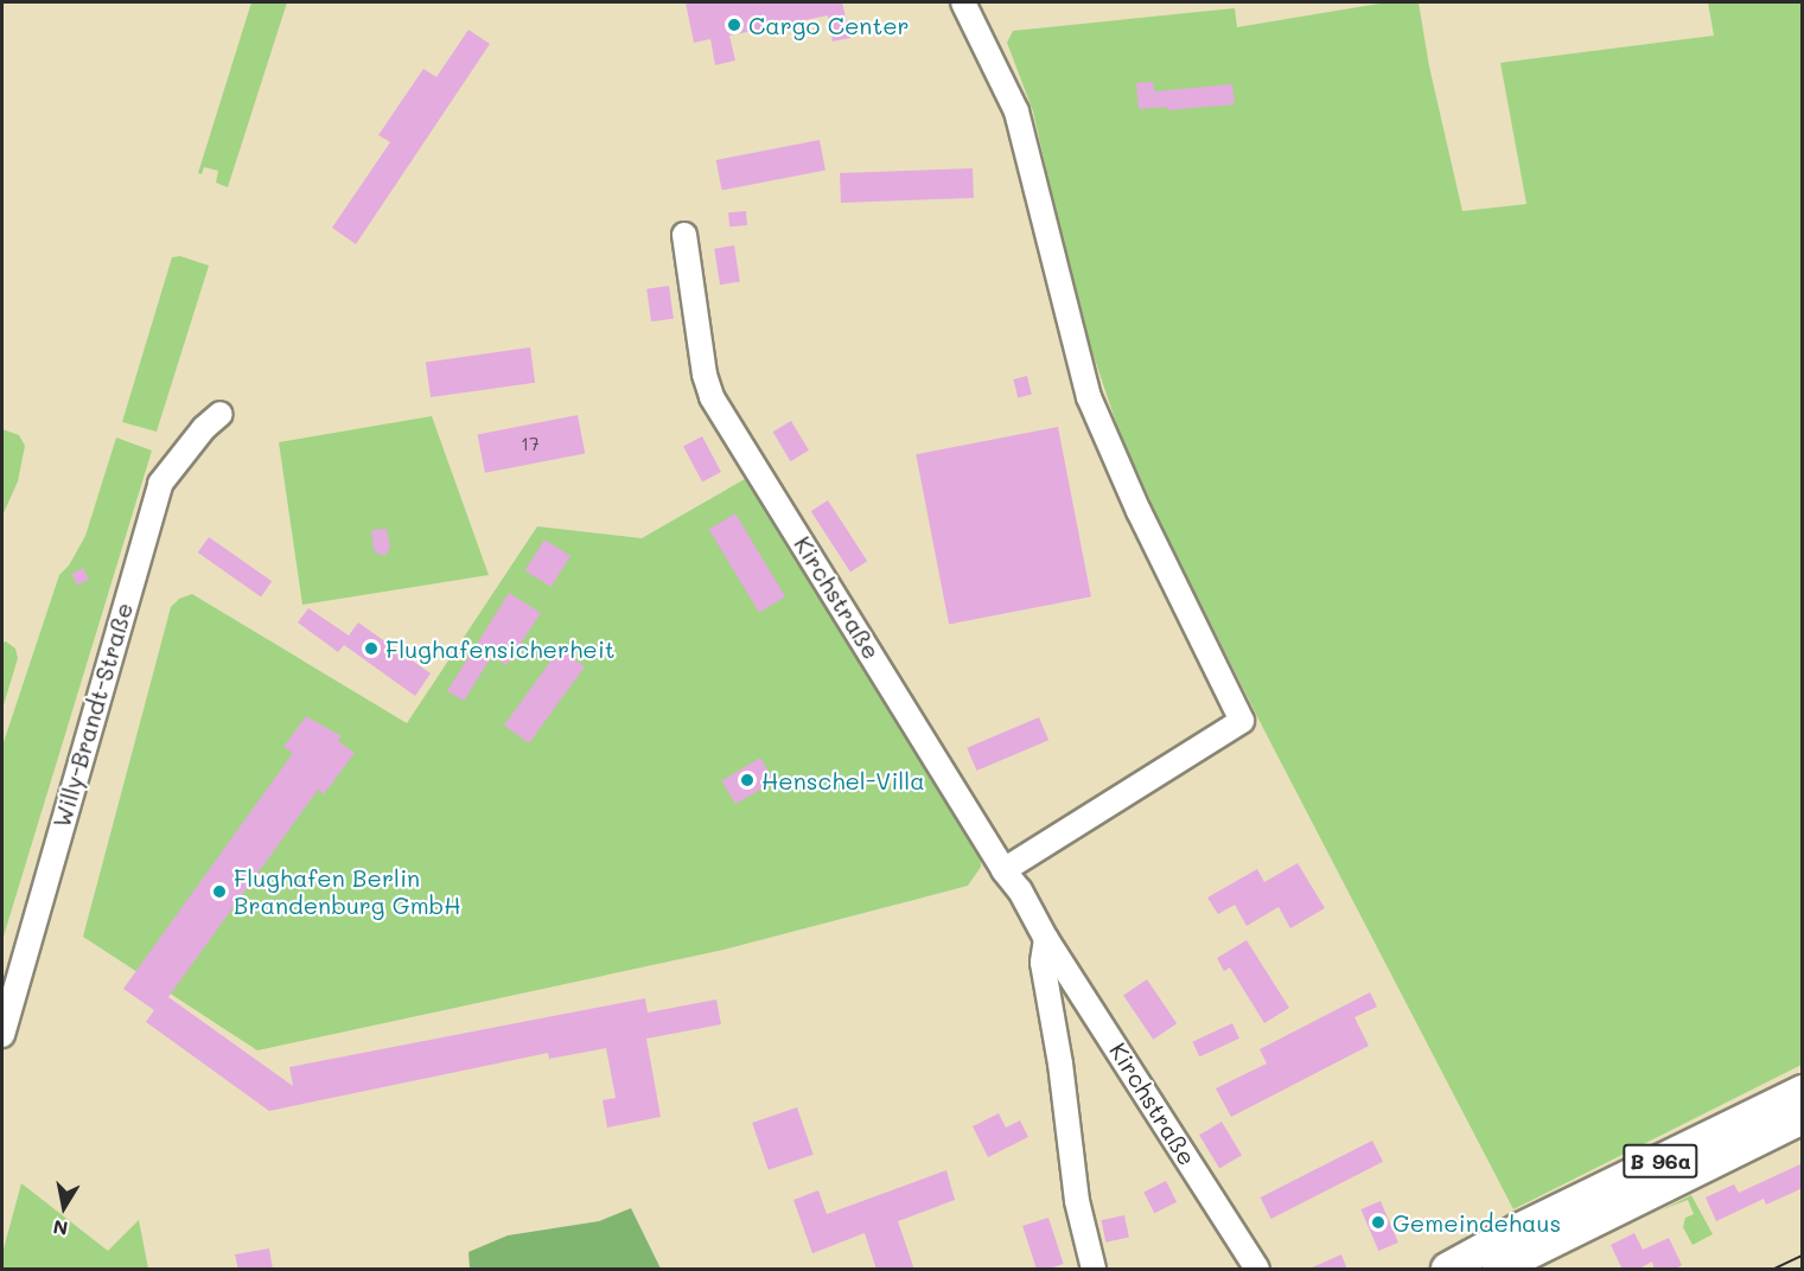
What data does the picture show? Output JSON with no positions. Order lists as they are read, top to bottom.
{
  "streets": {
    "main road": ["B 96a"],
    "street": ["Kirchstraße", "Willy-Brandt-Straße"]
  },
  "places": [
    "Cargo Center",
    "Flughafensicherheit",
    "Henschel-Villa",
    "Flughafen Berlin Brandenburg GmbH",
    "Gemeindehaus"
  ],
  "house_numbers": ["17"],
  "north": "bottom"
}
